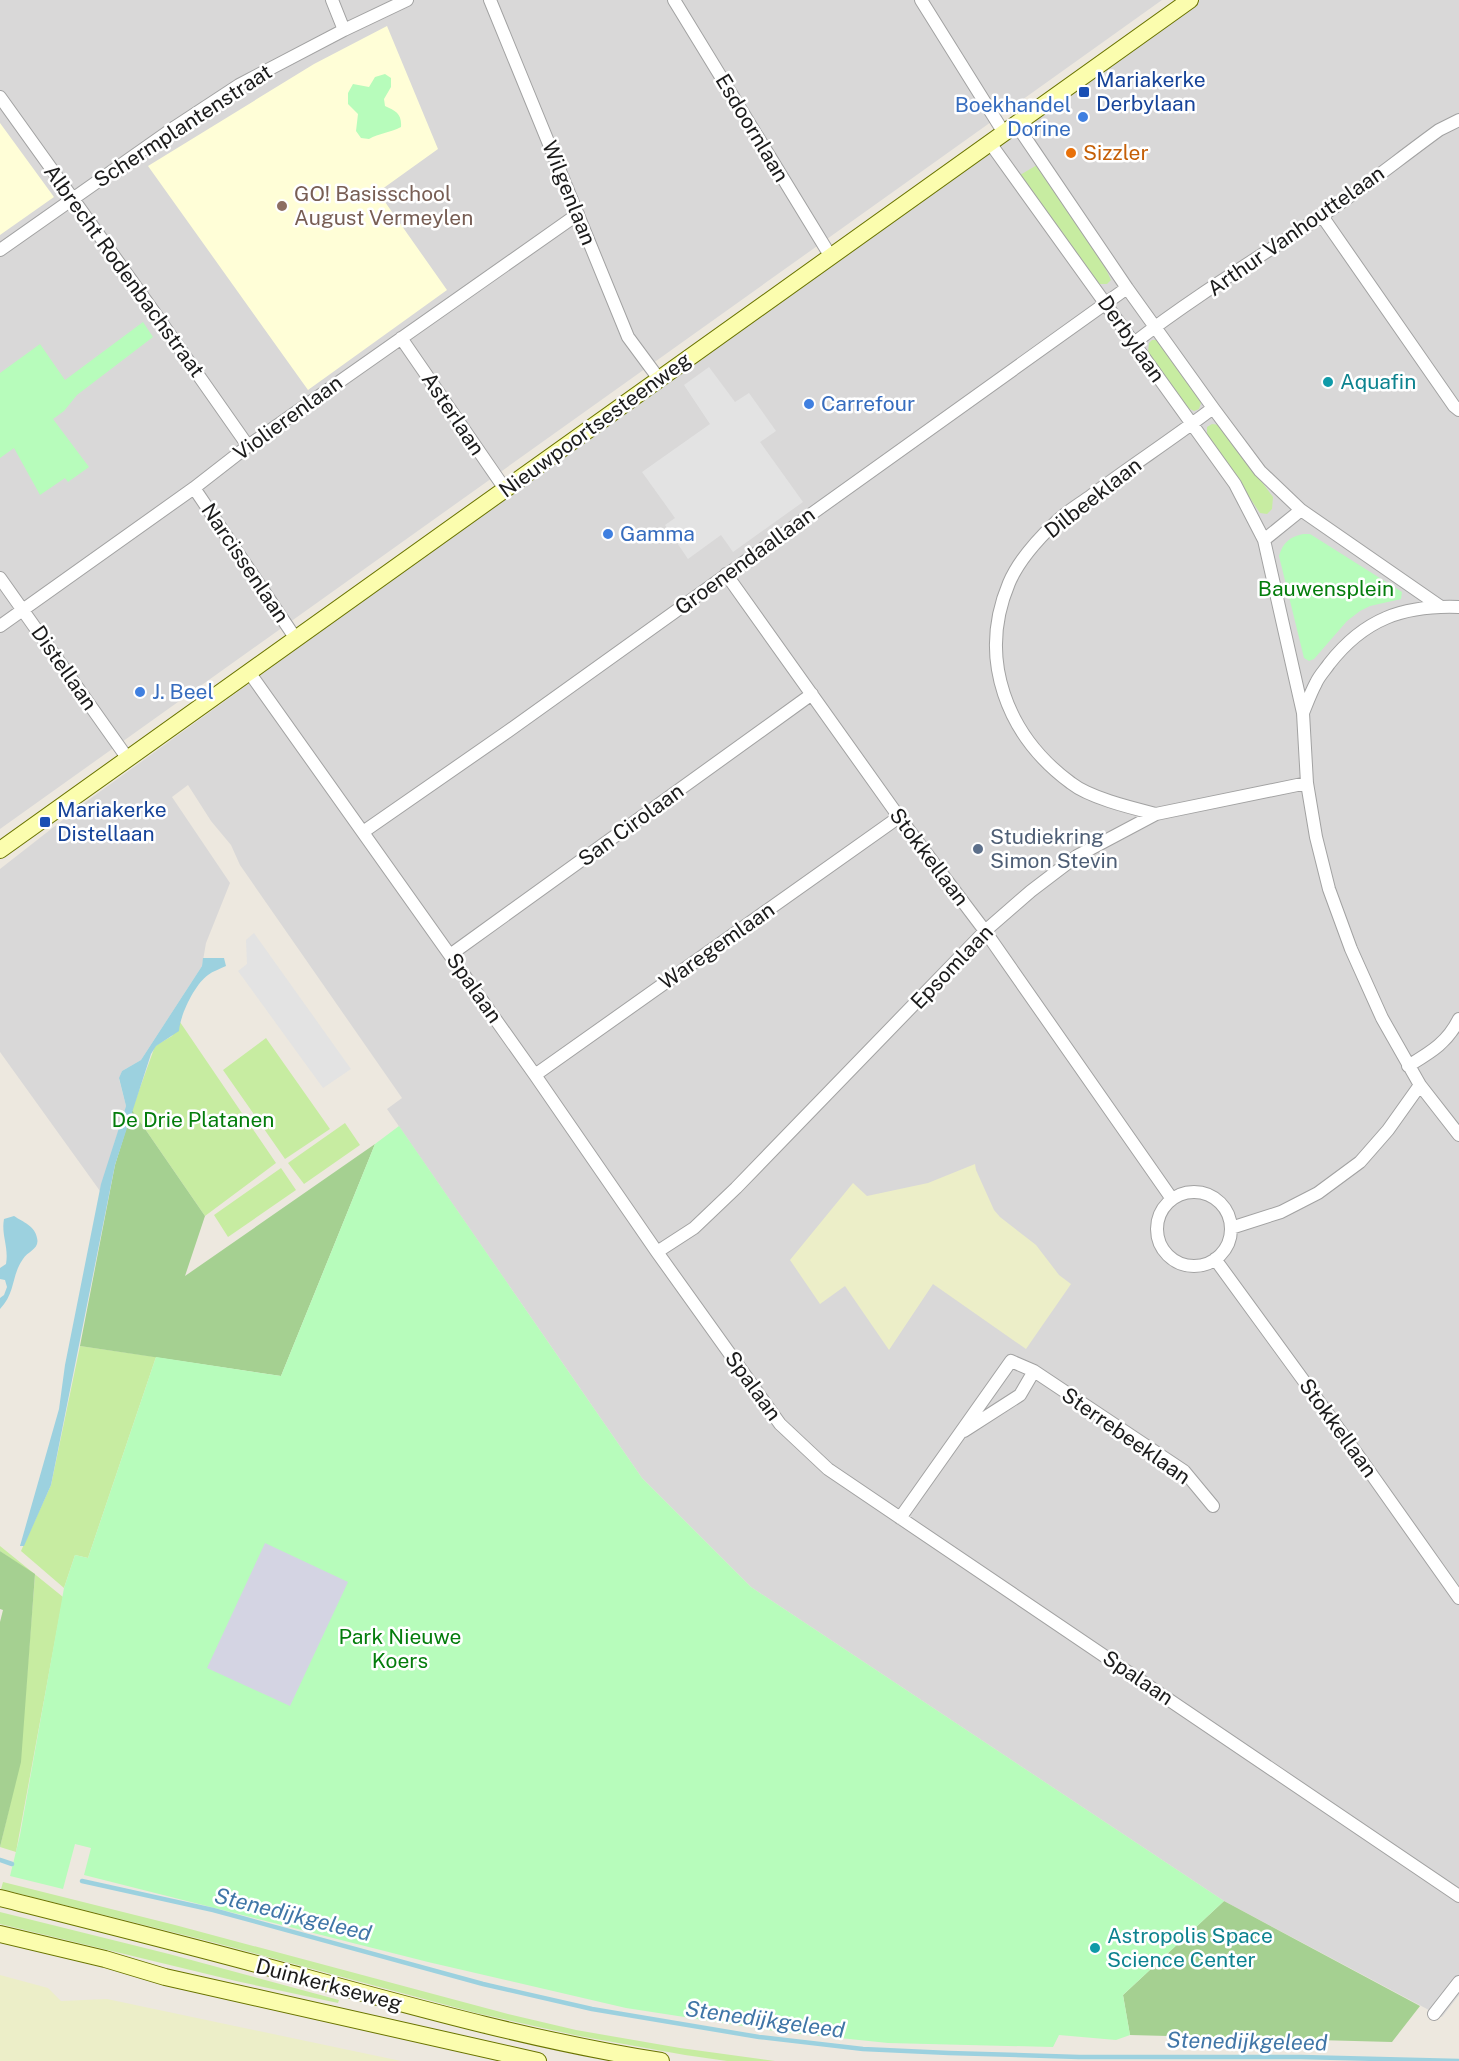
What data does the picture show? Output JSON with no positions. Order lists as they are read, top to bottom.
{
  "streets": {
    "main road": ["Nieuwpoortsesteenweg", "Duinkerkseweg"],
    "street": [
      "Schermplantenstraat",
      "Esdoornlaan",
      "Wilgenlaan",
      "Arthur Vanhouttelaan",
      "Albrecht Rodenbachstraat",
      "Derbylaan",
      "Asterlaan",
      "Violierenlaan",
      "Dilbeeklaan",
      "Groenendaallaan",
      "Narcissenlaan",
      "Distellaan",
      "San Cirolaan",
      "Stokkellaan",
      "Waregemlaan",
      "Epsomlaan",
      "Spalaan",
      "Sterrebeeklaan"
    ]
  },
  "crossings": [
    ["Schermplantenstraat", "Albrecht Rodenbachstraat"],
    ["Esdoornlaan", "Nieuwpoortsesteenweg"],
    ["Wilgenlaan", "Violierenlaan"],
    ["Wilgenlaan", "Nieuwpoortsesteenweg"],
    ["Arthur Vanhouttelaan", "Derbylaan"],
    ["Albrecht Rodenbachstraat", "Violierenlaan"],
    ["Derbylaan", "Nieuwpoortsesteenweg"],
    ["Derbylaan", "Dilbeeklaan"],
    ["Derbylaan", "Groenendaallaan"],
    ["Asterlaan", "Violierenlaan"],
    ["Asterlaan", "Nieuwpoortsesteenweg"],
    ["Violierenlaan", "Narcissenlaan"],
    ["Violierenlaan", "Distellaan"],
    ["Nieuwpoortsesteenweg", "Narcissenlaan"],
    ["Nieuwpoortsesteenweg", "Distellaan"],
    ["Nieuwpoortsesteenweg", "Spalaan"],
    ["Dilbeeklaan", "Epsomlaan"],
    ["Groenendaallaan", "Stokkellaan"],
    ["Groenendaallaan", "Spalaan"],
    ["San Cirolaan", "Stokkellaan"],
    ["San Cirolaan", "Spalaan"],
    ["Stokkellaan", "Waregemlaan"],
    ["Stokkellaan", "Epsomlaan"],
    ["Waregemlaan", "Spalaan"],
    ["Epsomlaan", "Spalaan"],
    ["Spalaan", "Sterrebeeklaan"]
  ],
  "water": ["Stenedijkgeleed"],
  "parks": ["Bauwensplein", "De Drie Platanen", "Park Nieuwe Koers"],
  "places": {
    "transit": ["Mariakerke Derbylaan", "Mariakerke Distellaan"],
    "other": [
      "Boekhandel Dorine",
      "Sizzler",
      "GO! Basisschool August Vermeylen",
      "Aquafin",
      "Carrefour",
      "Gamma",
      "J. Beel",
      "Studiekring Simon Stevin",
      "Astropolis Space Science Center"
    ]
  }
}
